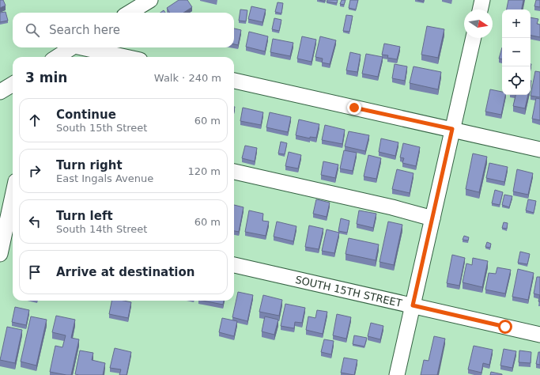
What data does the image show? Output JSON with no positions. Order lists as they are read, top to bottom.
{
  "streets": {
    "street": ["SOUTH 15TH STREET"]
  },
  "north": "right",
  "page": {
    "map_buttons": ["+", "−"],
    "search": "Search here",
    "heading": ["3 min", "Walk · 240 m"],
    "list": [
      ["Continue", "South 15th Street", "60 m"],
      ["Turn right", "East Ingals Avenue", "120 m"],
      ["Turn left", "South 14th Street", "60 m"],
      "Arrive at destination"
    ]
  }
}
